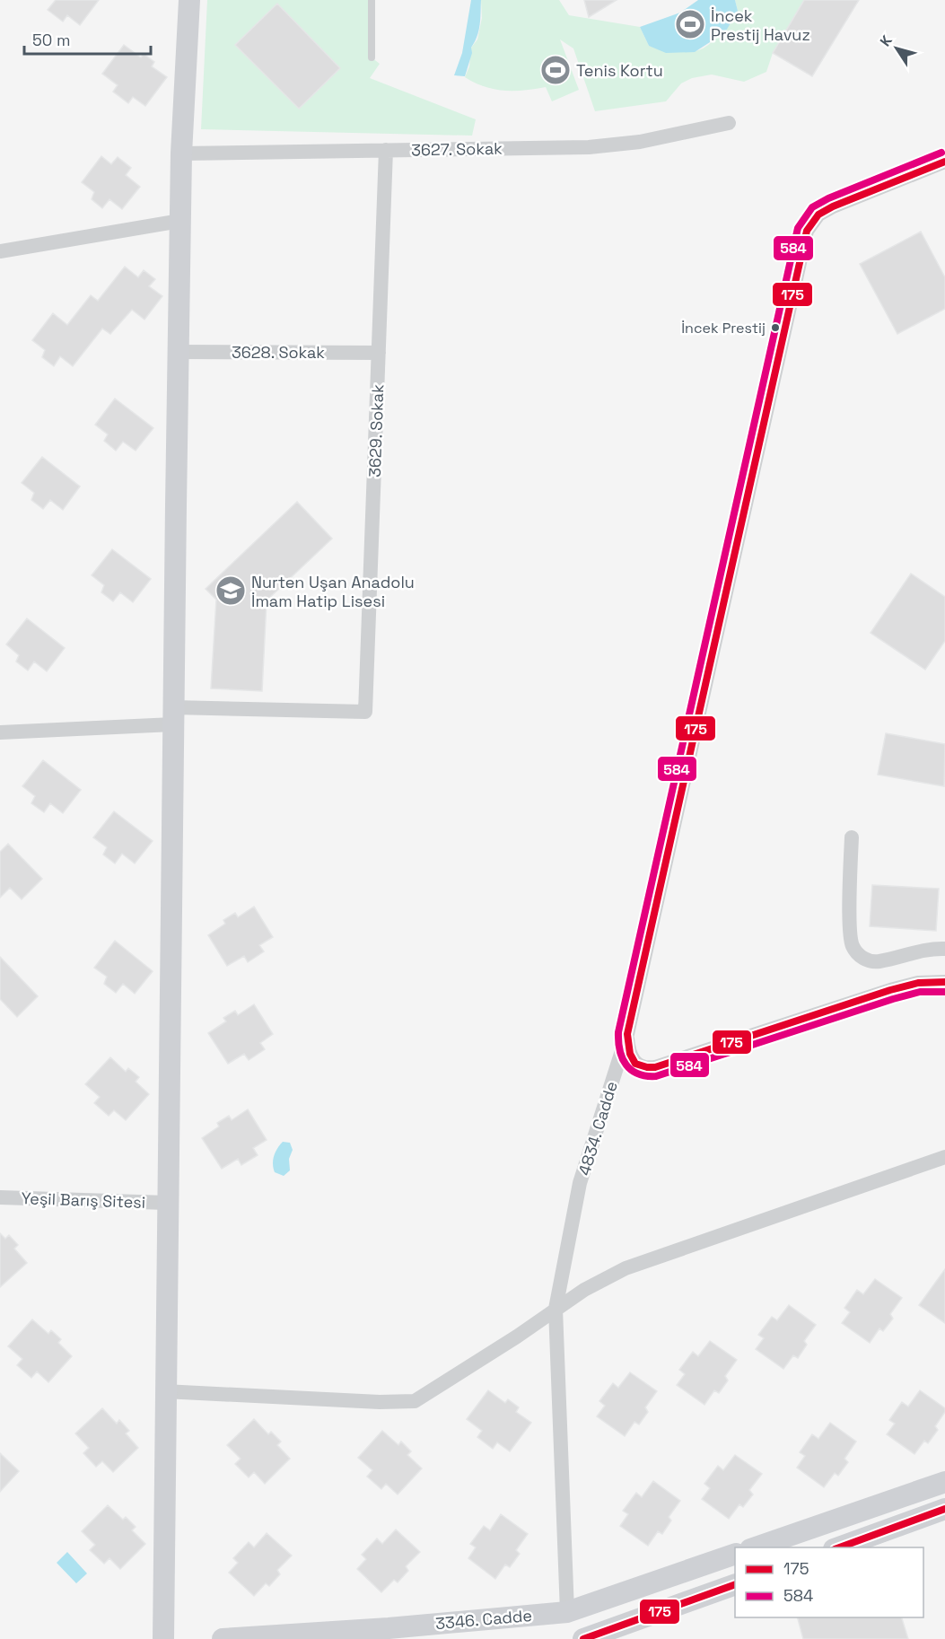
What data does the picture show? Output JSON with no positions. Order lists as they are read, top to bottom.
{
  "streets": {
    "street": [
      "3627. Sokak",
      "3628. Sokak",
      "3629. Sokak",
      "4834. Cadde",
      "Yeşil Barış Sitesi",
      "3346. Cadde"
    ]
  },
  "crossings": [
    ["3627. Sokak", "3629. Sokak"],
    ["3628. Sokak", "3629. Sokak"],
    ["4834. Cadde", "3346. Cadde"]
  ],
  "places": {
    "sports": ["İncek Prestij Havuz", "Tenis Kortu"],
    "other": ["İncek Prestij"],
    "school or university": ["Nurten Uşan Anadolu İmam Hatip Lisesi"]
  },
  "lines": ["transit line 584", "transit line 175"],
  "legend": ["175", "584"],
  "scale_bar": "50 m",
  "north": "top left"
}
